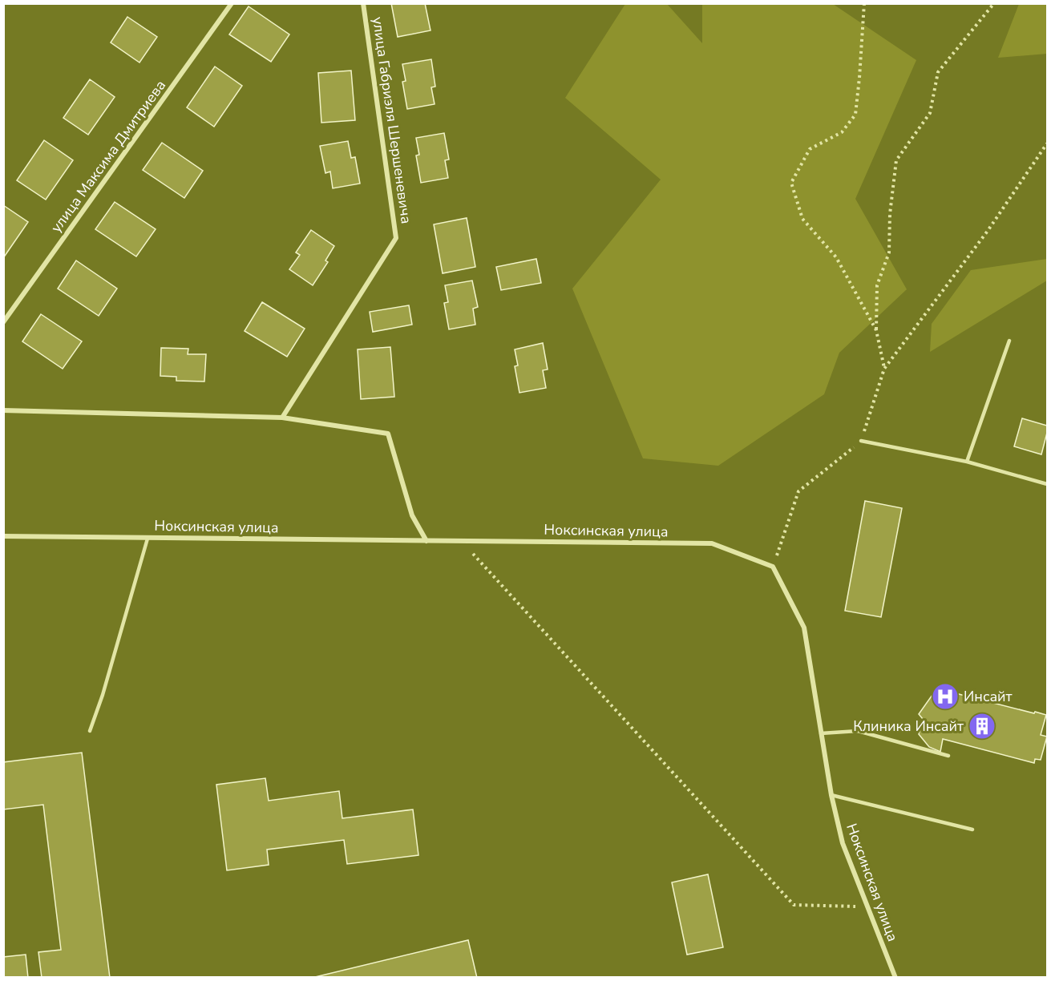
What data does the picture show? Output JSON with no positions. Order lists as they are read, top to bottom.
{
  "streets": {
    "street": ["улица Габриэля Шершеневича", "улица Максима Дмитриева", "Ноксинская улица"]
  },
  "places": {
    "hospital": ["Инсайт"],
    "building": ["Клиника Инсайт"]
  }
}
